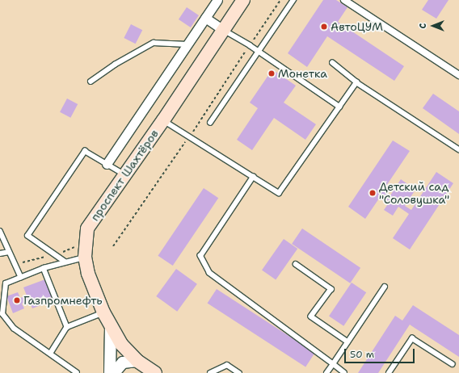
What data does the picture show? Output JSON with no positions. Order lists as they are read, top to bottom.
{
  "streets": {
    "main road": ["проспект Шахтёров"]
  },
  "places": [
    "АвтоЦУМ",
    "Монетка",
    "Детский сад \"Соловушка\"",
    "Газпромнефть"
  ],
  "scale_bar": "50 m",
  "north": "left"
}
